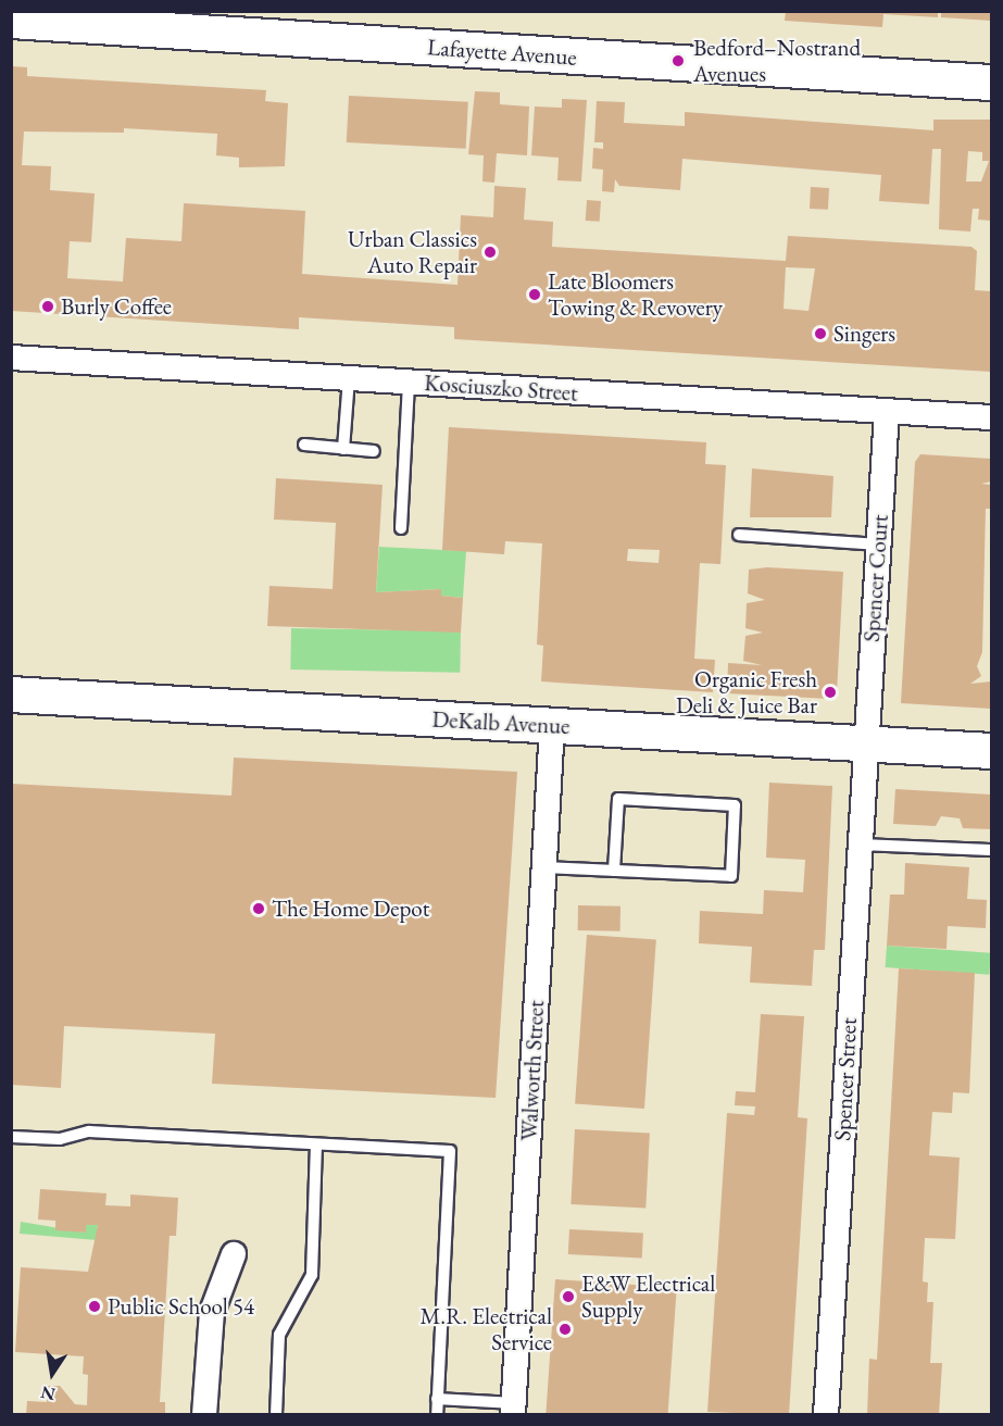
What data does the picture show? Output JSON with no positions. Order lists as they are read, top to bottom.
{
  "streets": {
    "main road": ["Lafayette Avenue", "DeKalb Avenue"],
    "street": [
      "Kosciuszko Street",
      "Spencer Court",
      "Walworth Street",
      "Spencer Street"
    ]
  },
  "crossings": [
    ["Kosciuszko Street", "Spencer Court"],
    ["Spencer Court", "DeKalb Avenue"],
    ["Spencer Court", "Spencer Street"],
    ["DeKalb Avenue", "Walworth Street"],
    ["DeKalb Avenue", "Spencer Street"]
  ],
  "places": [
    "Bedford–Nostrand Avenues",
    "Urban Classics Auto Repair",
    "Late Bloomers Towing & Revovery",
    "Burly Coffee",
    "Singers",
    "Organic Fresh Deli & Juice Bar",
    "The Home Depot",
    "E&W Electrical Supply",
    "Public School 54",
    "M.R. Electrical Service"
  ],
  "north": "bottom"
}
